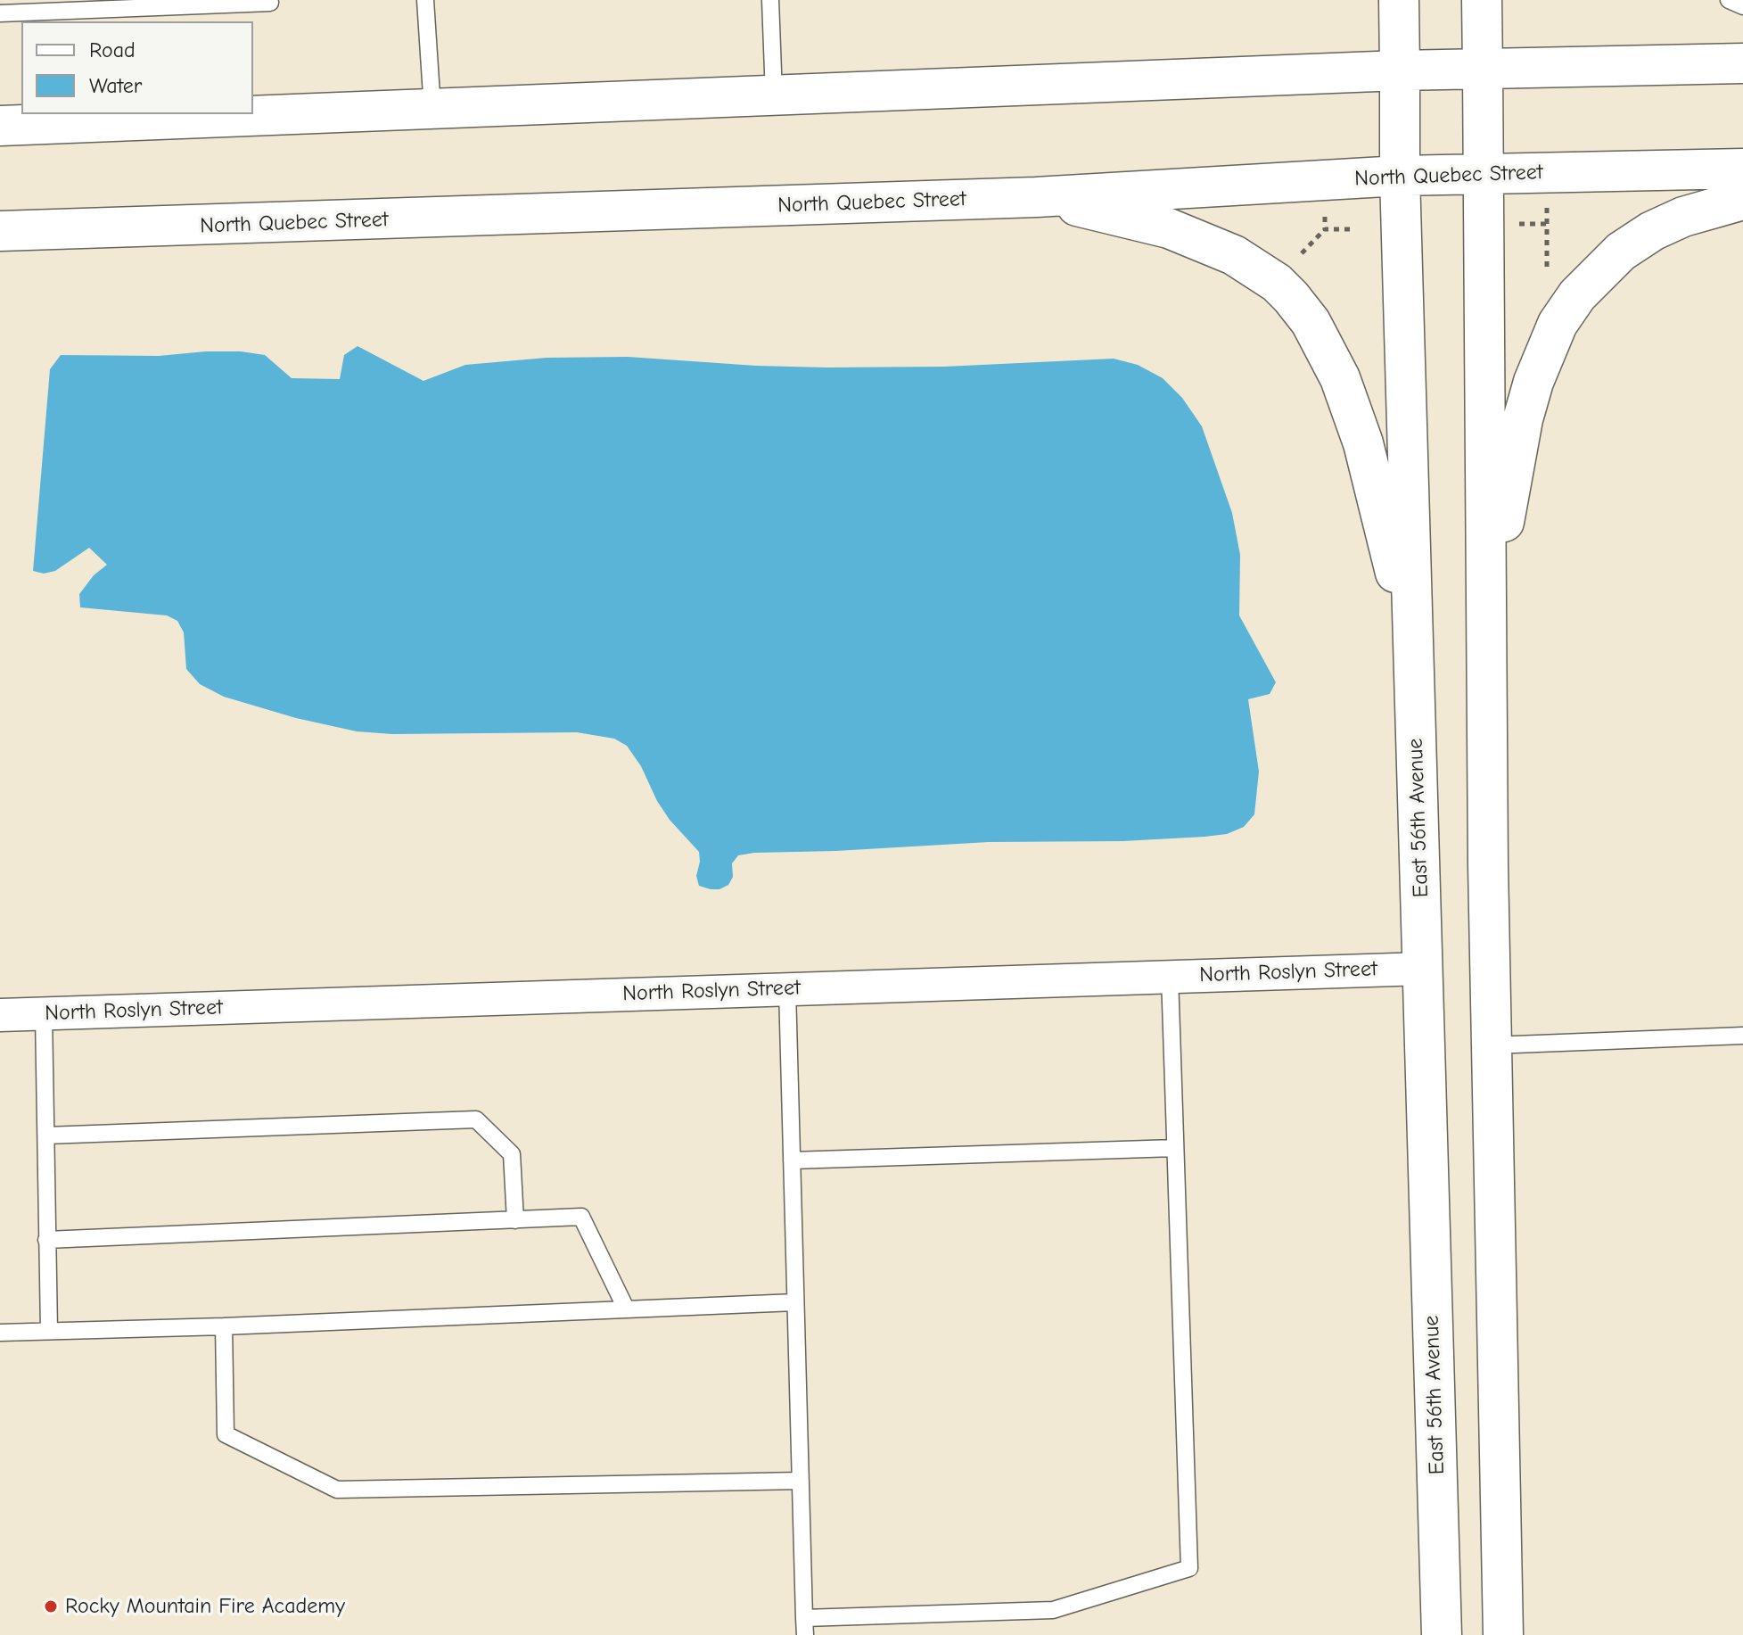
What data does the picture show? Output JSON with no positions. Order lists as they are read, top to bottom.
{
  "streets": {
    "main road": ["North Quebec Street", "East 56th Avenue"],
    "street": ["North Roslyn Street"]
  },
  "crossings": [
    ["North Quebec Street", "East 56th Avenue"],
    ["East 56th Avenue", "North Roslyn Street"]
  ],
  "places": ["Rocky Mountain Fire Academy"],
  "legend": ["Road", "Water"]
}
